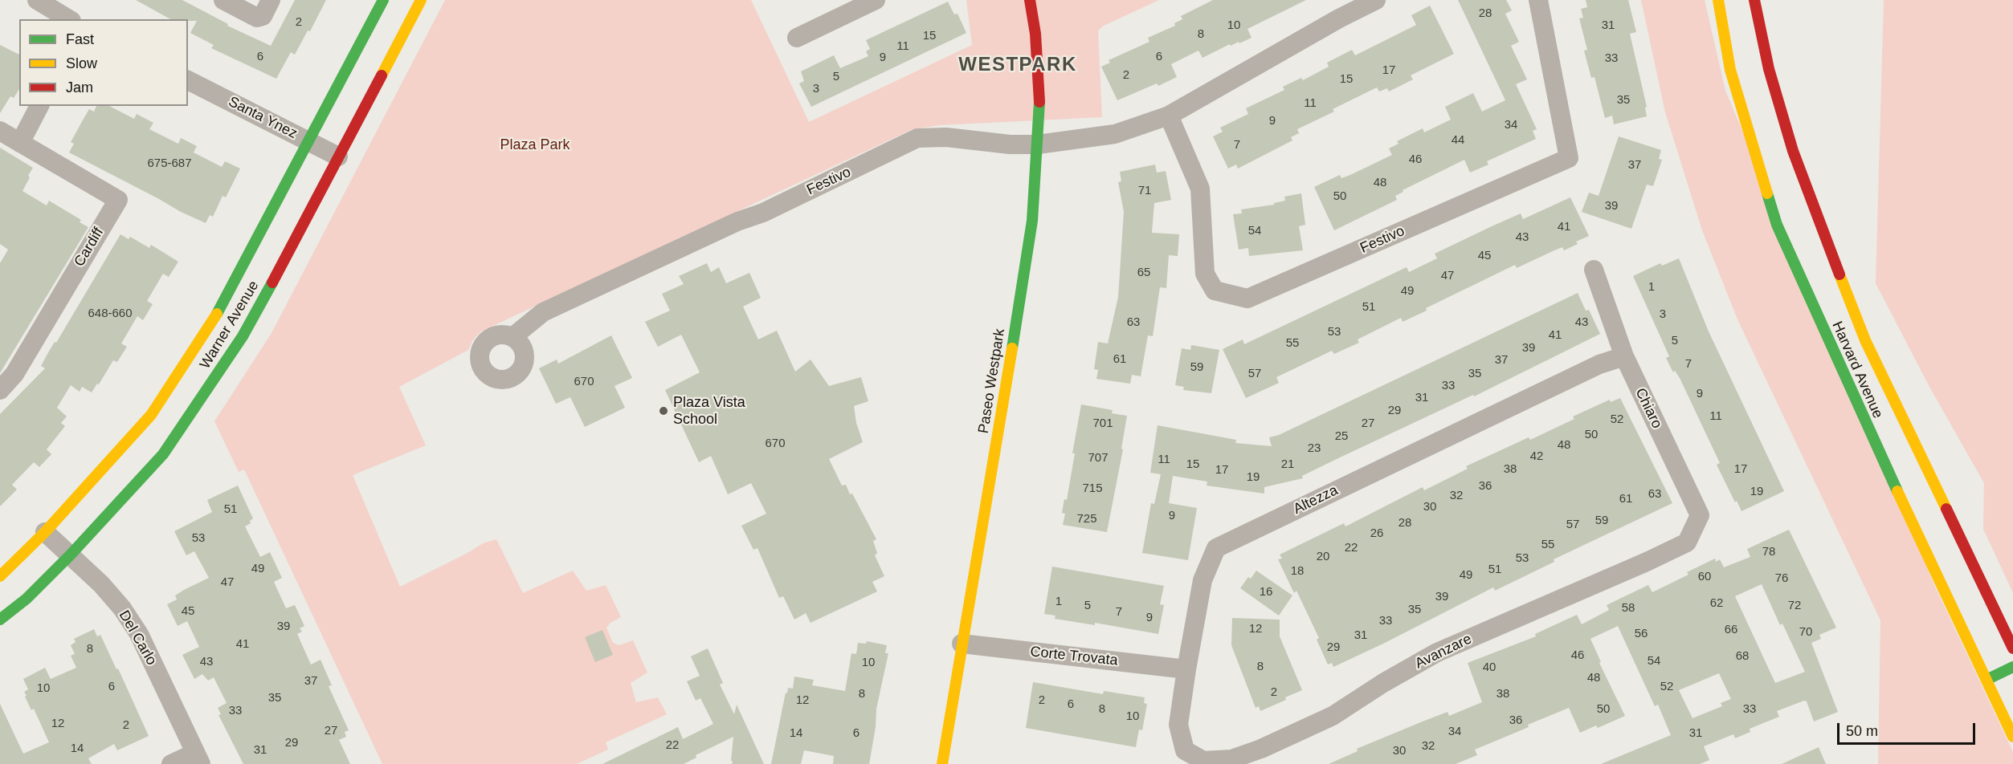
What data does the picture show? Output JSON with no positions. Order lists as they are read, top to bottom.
{
  "streets": {
    "street": [
      "Santa Ynez",
      "Festivo",
      "Cardiff",
      "Warner Avenue",
      "Harvard Avenue",
      "Paseo Westpark",
      "Chiaro",
      "Altezza",
      "Del Carlo",
      "Avanzare",
      "Corte Trovata"
    ]
  },
  "crossings": [
    ["Santa Ynez", "Warner Avenue"],
    ["Festivo", "Paseo Westpark"],
    ["Warner Avenue", "Del Carlo"],
    ["Paseo Westpark", "Corte Trovata"],
    ["Chiaro", "Altezza"],
    ["Chiaro", "Avanzare"],
    ["Altezza", "Avanzare"],
    ["Altezza", "Corte Trovata"]
  ],
  "districts": ["WESTPARK"],
  "parks": ["Plaza Park"],
  "places": ["Plaza Vista School"],
  "house_numbers": [
    "28",
    "2",
    "10",
    "31",
    "8",
    "15",
    "11",
    "6",
    "6",
    "9",
    "33",
    "17",
    "2",
    "5",
    "15",
    "3",
    "35",
    "11",
    "9",
    "34",
    "44",
    "7",
    "46",
    "675-687",
    "37",
    "48",
    "71",
    "50",
    "39",
    "41",
    "54",
    "43",
    "45",
    "65",
    "47",
    "1",
    "49",
    "51",
    "648-660",
    "3",
    "63",
    "43",
    "53",
    "41",
    "5",
    "55",
    "39",
    "61",
    "37",
    "7",
    "59",
    "57",
    "35",
    "670",
    "33",
    "9",
    "31",
    "29",
    "11",
    "52",
    "701",
    "27",
    "50",
    "25",
    "670",
    "48",
    "23",
    "42",
    "707",
    "11",
    "15",
    "21",
    "38",
    "17",
    "17",
    "19",
    "36",
    "715",
    "19",
    "63",
    "32",
    "61",
    "30",
    "51",
    "9",
    "725",
    "59",
    "28",
    "57",
    "26",
    "53",
    "55",
    "22",
    "78",
    "20",
    "53",
    "49",
    "51",
    "18",
    "49",
    "60",
    "76",
    "47",
    "16",
    "39",
    "1",
    "62",
    "5",
    "72",
    "58",
    "35",
    "45",
    "7",
    "9",
    "33",
    "39",
    "12",
    "66",
    "70",
    "56",
    "31",
    "41",
    "29",
    "8",
    "46",
    "68",
    "54",
    "43",
    "10",
    "8",
    "40",
    "48",
    "37",
    "6",
    "52",
    "10",
    "2",
    "8",
    "38",
    "35",
    "12",
    "2",
    "6",
    "8",
    "50",
    "33",
    "33",
    "10",
    "36",
    "12",
    "2",
    "27",
    "34",
    "14",
    "6",
    "31",
    "29",
    "22",
    "32",
    "14",
    "31",
    "30"
  ],
  "legend": ["Fast", "Slow", "Jam"],
  "scale_bar": "50 m"
}
